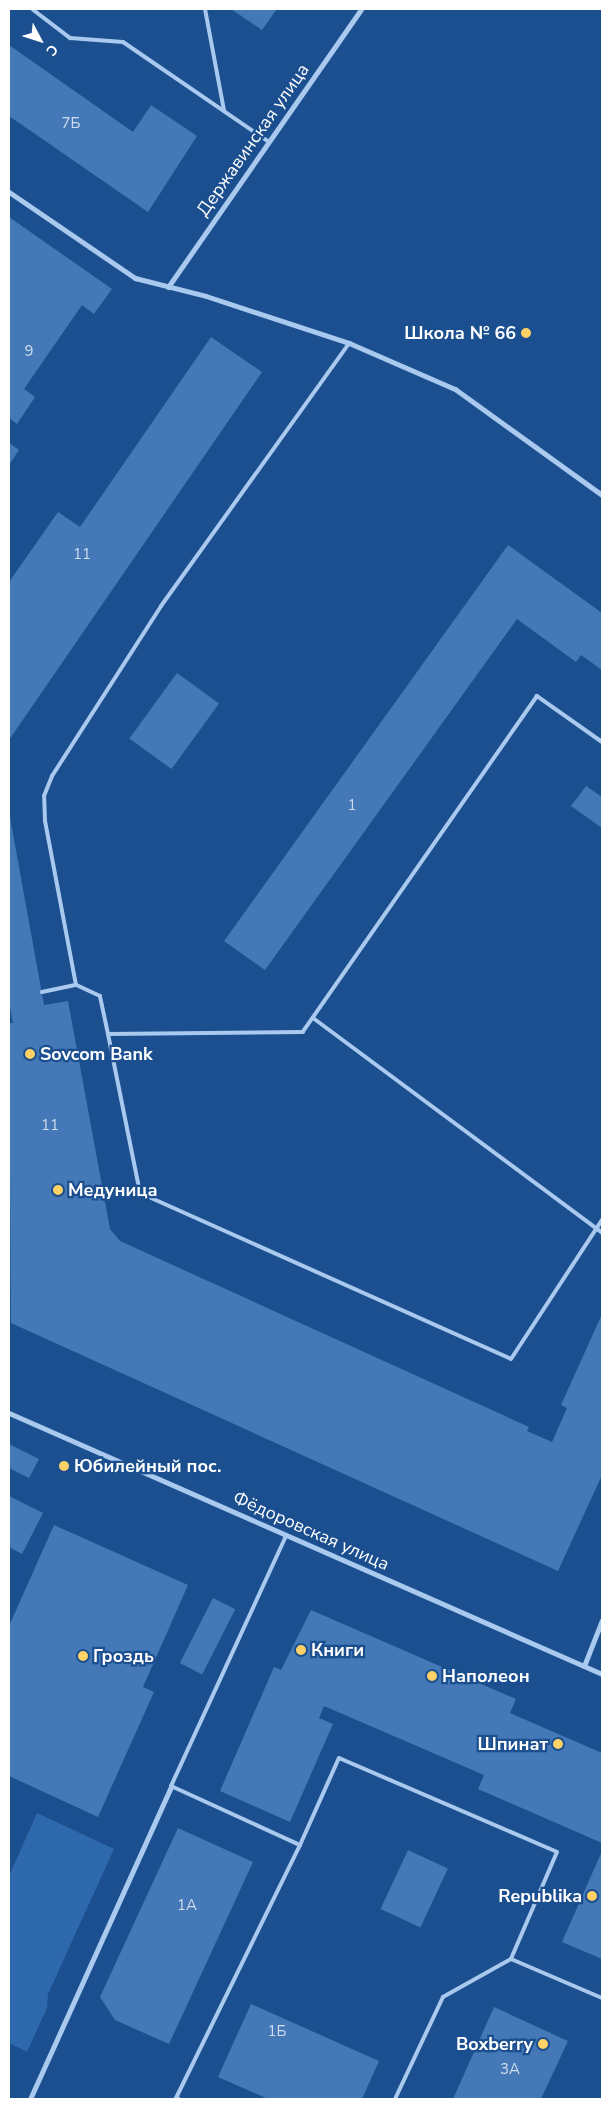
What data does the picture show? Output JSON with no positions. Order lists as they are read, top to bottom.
{
  "streets": {
    "street": ["Державинская улица", "Фёдоровская улица"]
  },
  "places": [
    "Школа № 66",
    "Sovcom Bank",
    "Медуница",
    "Юбилейный пос.",
    "Книги",
    "Гроздь",
    "Наполеон",
    "Шпинат",
    "Republika",
    "Boxberry"
  ],
  "house_numbers": [
    "7Б",
    "9",
    "11",
    "1",
    "11",
    "1А",
    "1Б",
    "3А"
  ],
  "north": "bottom right"
}
